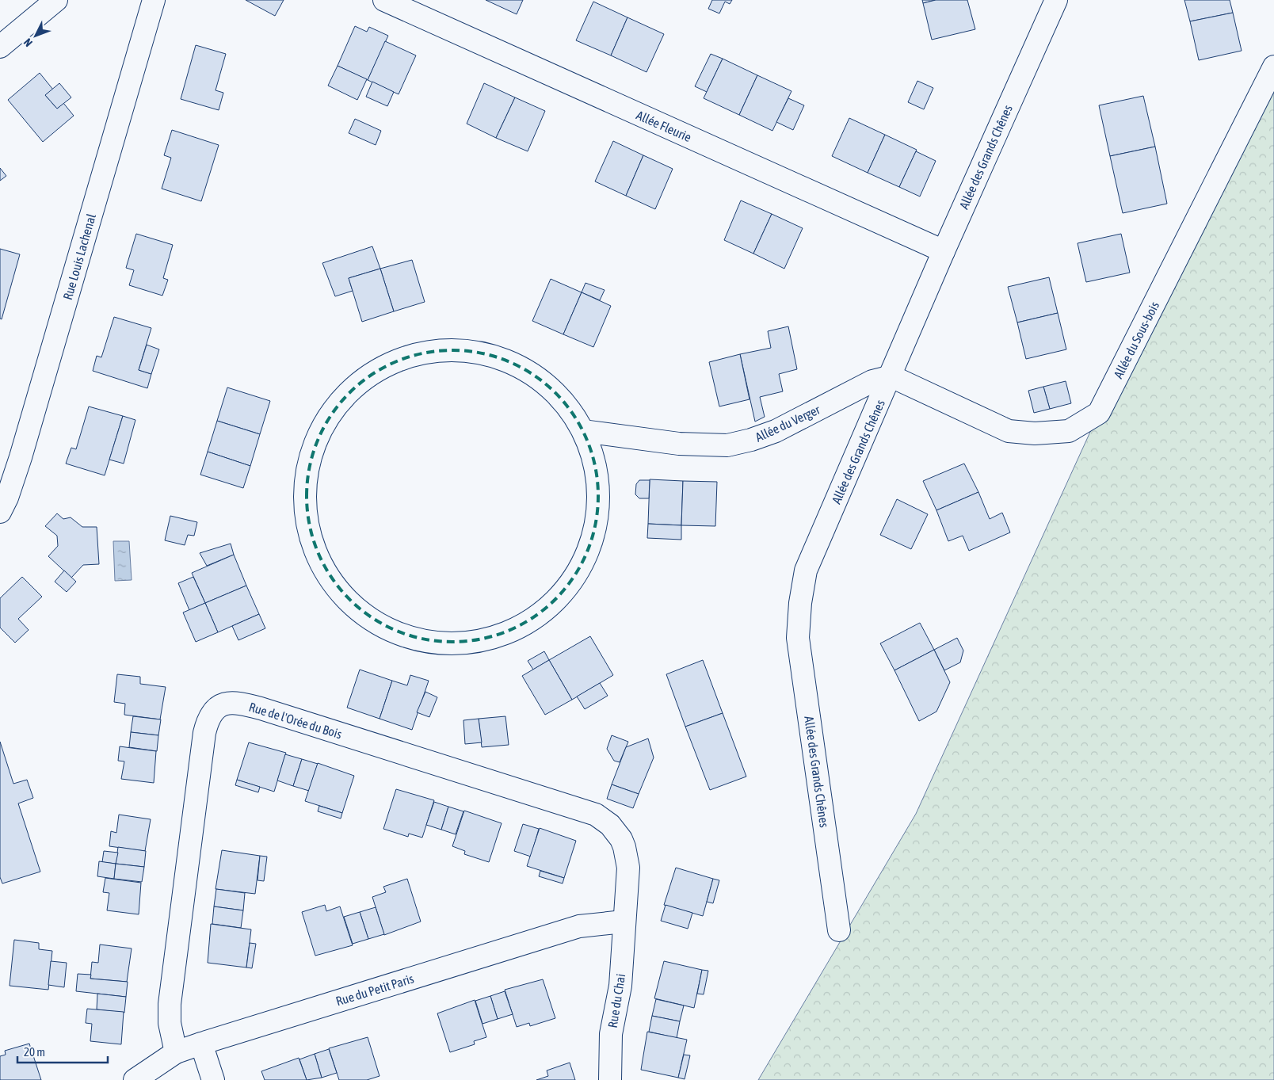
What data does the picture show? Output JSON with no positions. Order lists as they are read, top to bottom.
{
  "streets": {
    "street": [
      "Allée Fleurie",
      "Allée des Grands Chênes",
      "Rue Louis Lachenal",
      "Allée du Sous-bois",
      "Allée du Verger",
      "Rue de l'Orée du Bois",
      "Rue du Petit Paris",
      "Rue du Chai"
    ]
  },
  "crossings": [
    ["Allée Fleurie", "Allée des Grands Chênes"],
    ["Allée des Grands Chênes", "Allée du Sous-bois"],
    ["Allée des Grands Chênes", "Allée du Verger"],
    ["Allée du Sous-bois", "Allée du Verger"],
    ["Rue de l'Orée du Bois", "Rue du Petit Paris"],
    ["Rue de l'Orée du Bois", "Rue du Chai"],
    ["Rue du Petit Paris", "Rue du Chai"]
  ],
  "scale_bar": "20 m",
  "north": "bottom left"
}
